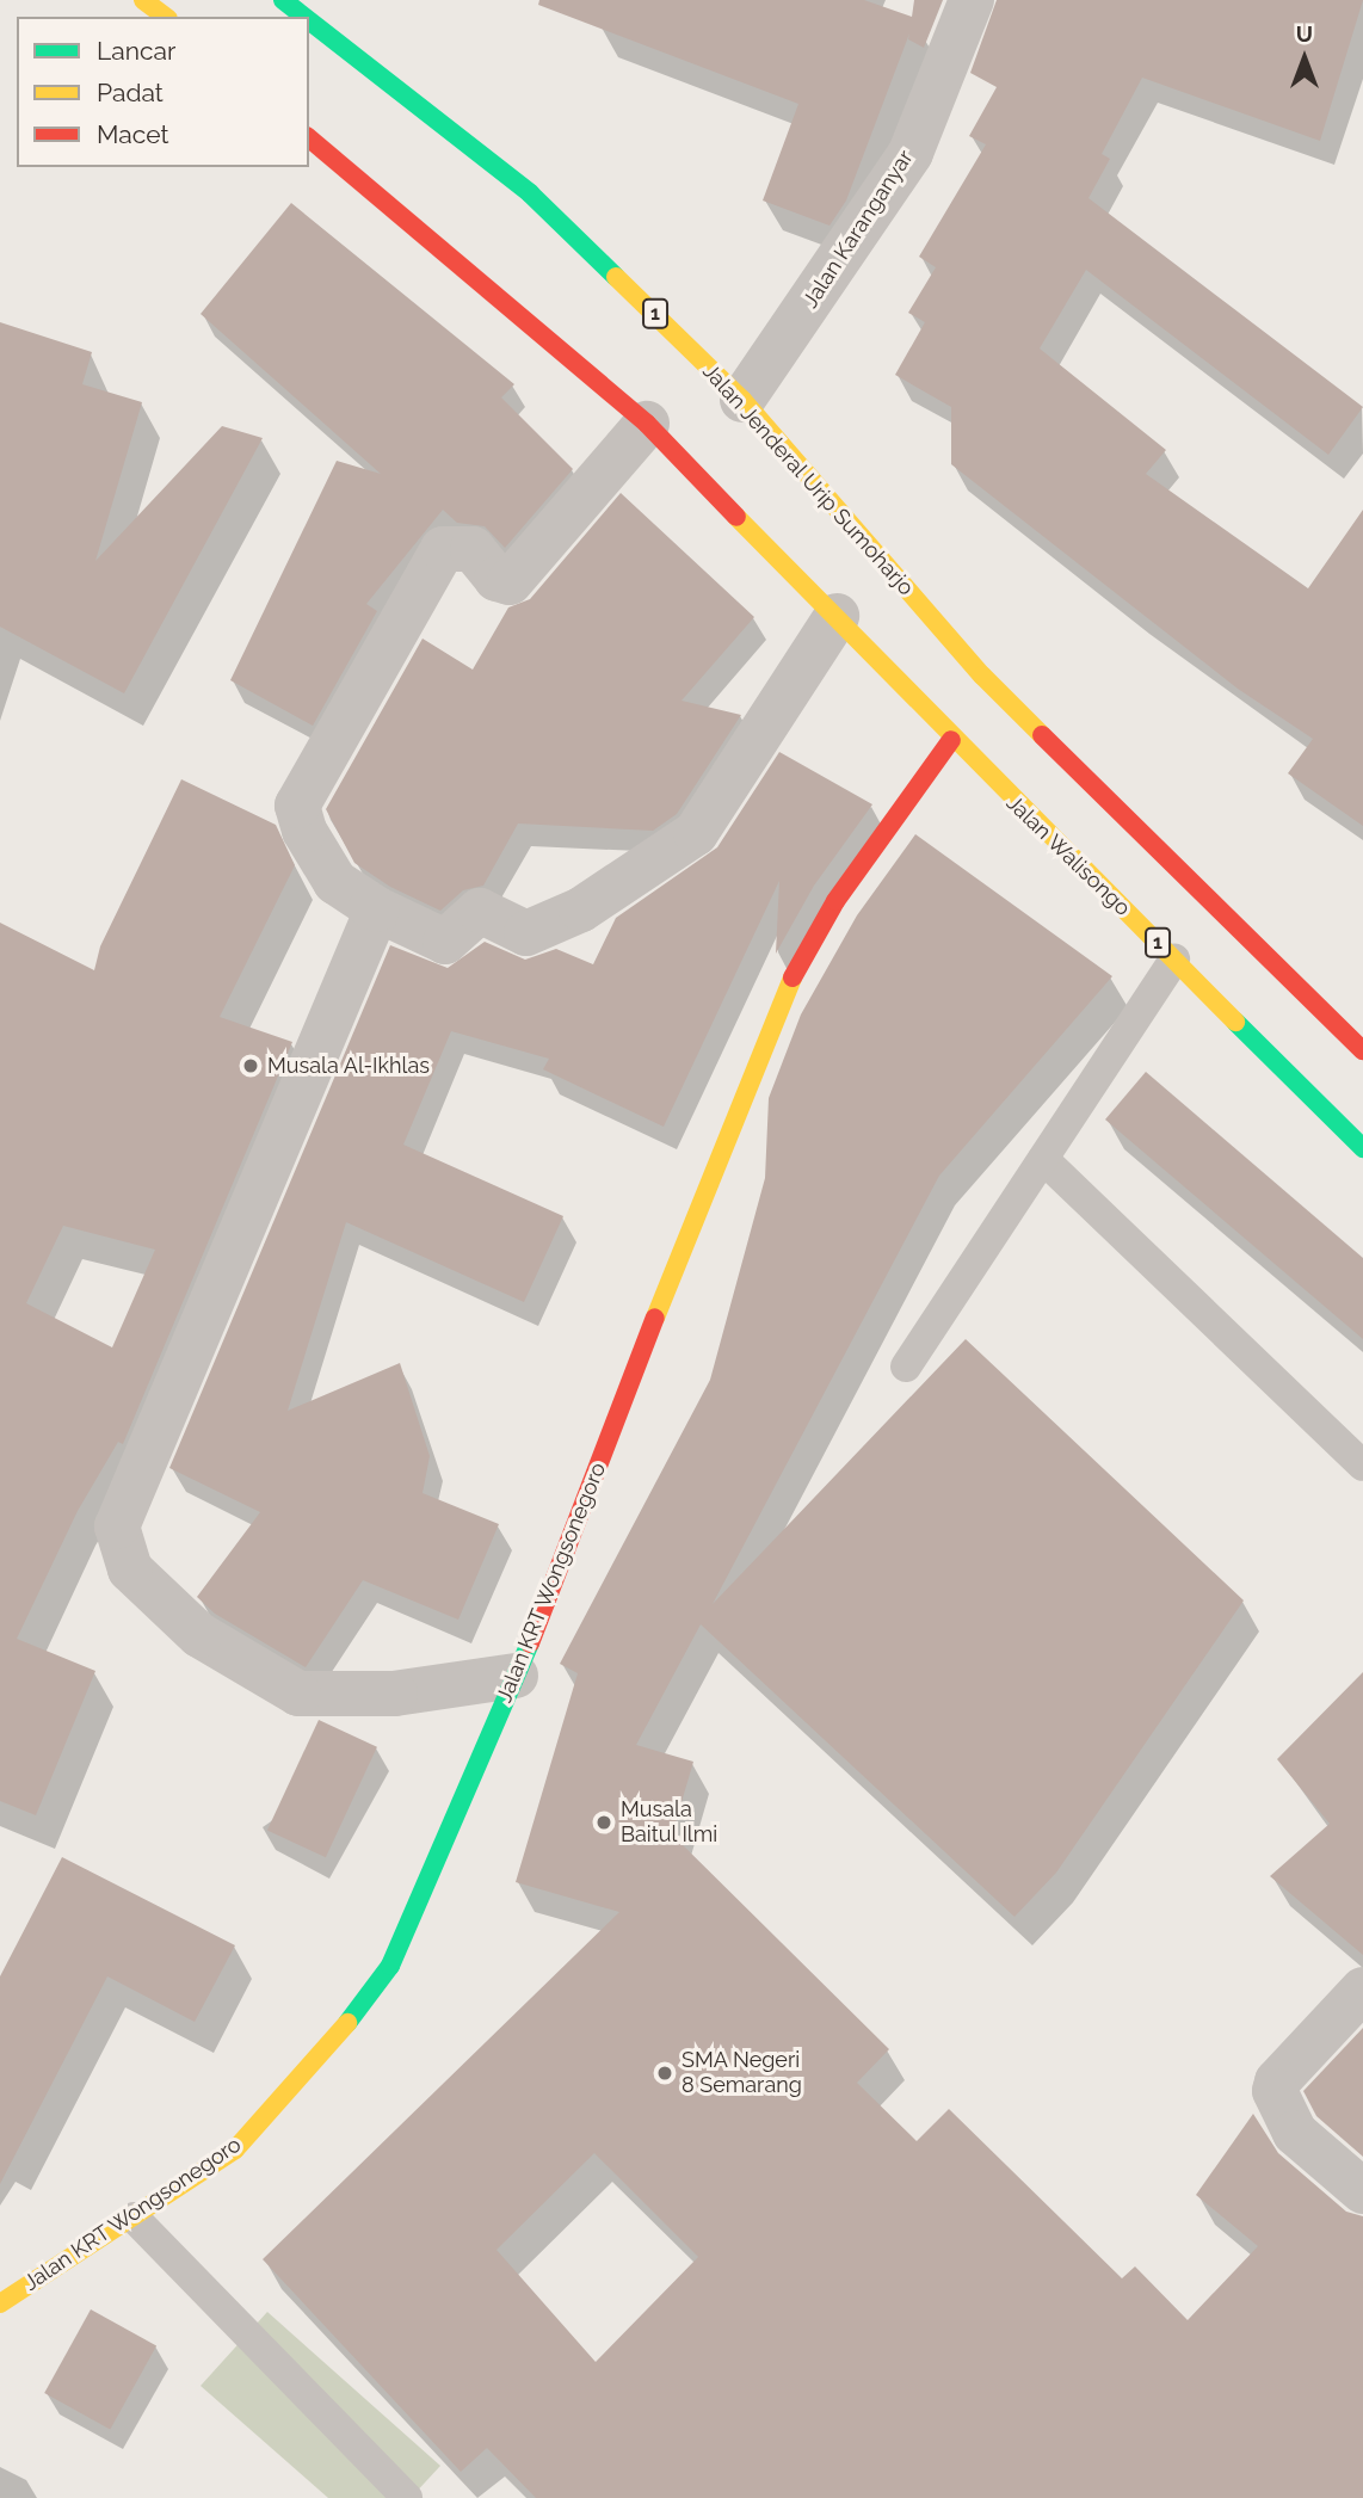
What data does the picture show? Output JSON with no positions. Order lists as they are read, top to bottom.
{
  "streets": {
    "main road": [
      "1",
      "Jalan Jenderal Urip Sumoharjo",
      "Jalan Walisongo",
      "Jalan KRT Wongsonegoro"
    ],
    "street": ["Jalan Karanganyar"]
  },
  "crossings": [
    ["Jalan Karanganyar", "Jalan Jenderal Urip Sumoharjo"],
    ["1", "Jalan Walisongo"],
    ["1", "Jalan KRT Wongsonegoro"],
    ["Jalan Walisongo", "Jalan KRT Wongsonegoro"]
  ],
  "places": ["Musala Al-Ikhlas", "Musala Baitul Ilmi", "SMA Negeri 8 Semarang"],
  "legend": ["Lancar", "Padat", "Macet"],
  "north": "top"
}
